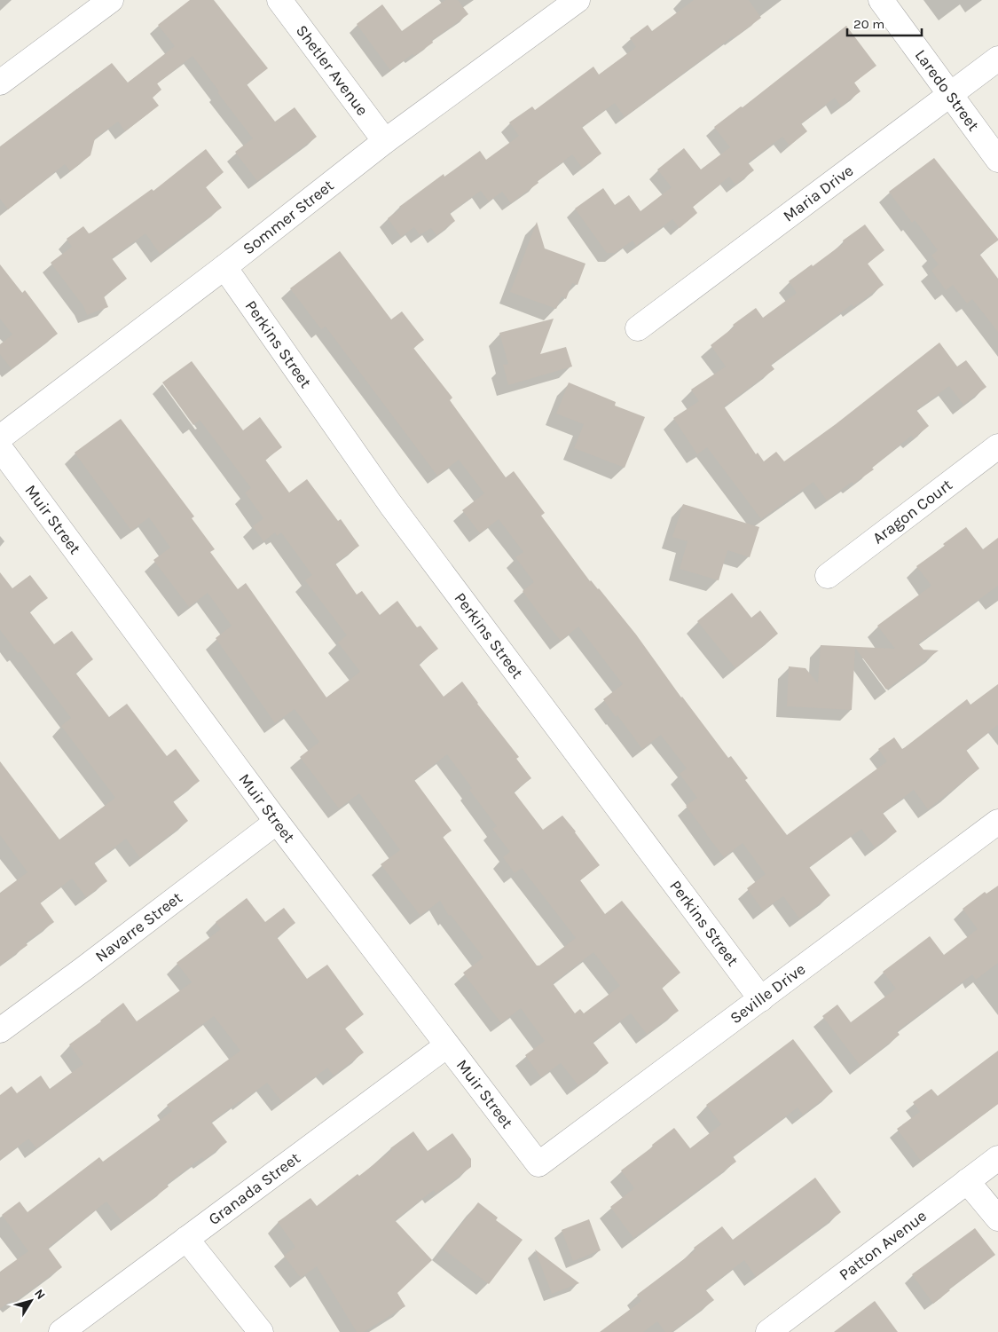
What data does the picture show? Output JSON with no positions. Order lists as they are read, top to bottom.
{
  "streets": {
    "street": [
      "Shetler Avenue",
      "Laredo Street",
      "Maria Drive",
      "Sommer Street",
      "Perkins Street",
      "Aragon Court",
      "Muir Street",
      "Navarre Street",
      "Seville Drive",
      "Granada Street",
      "Patton Avenue"
    ]
  },
  "crossings": [
    ["Shetler Avenue", "Sommer Street"],
    ["Laredo Street", "Maria Drive"],
    ["Sommer Street", "Perkins Street"],
    ["Perkins Street", "Seville Drive"],
    ["Muir Street", "Navarre Street"],
    ["Muir Street", "Seville Drive"],
    ["Muir Street", "Granada Street"]
  ],
  "scale_bar": "20 m",
  "north": "top right"
}
